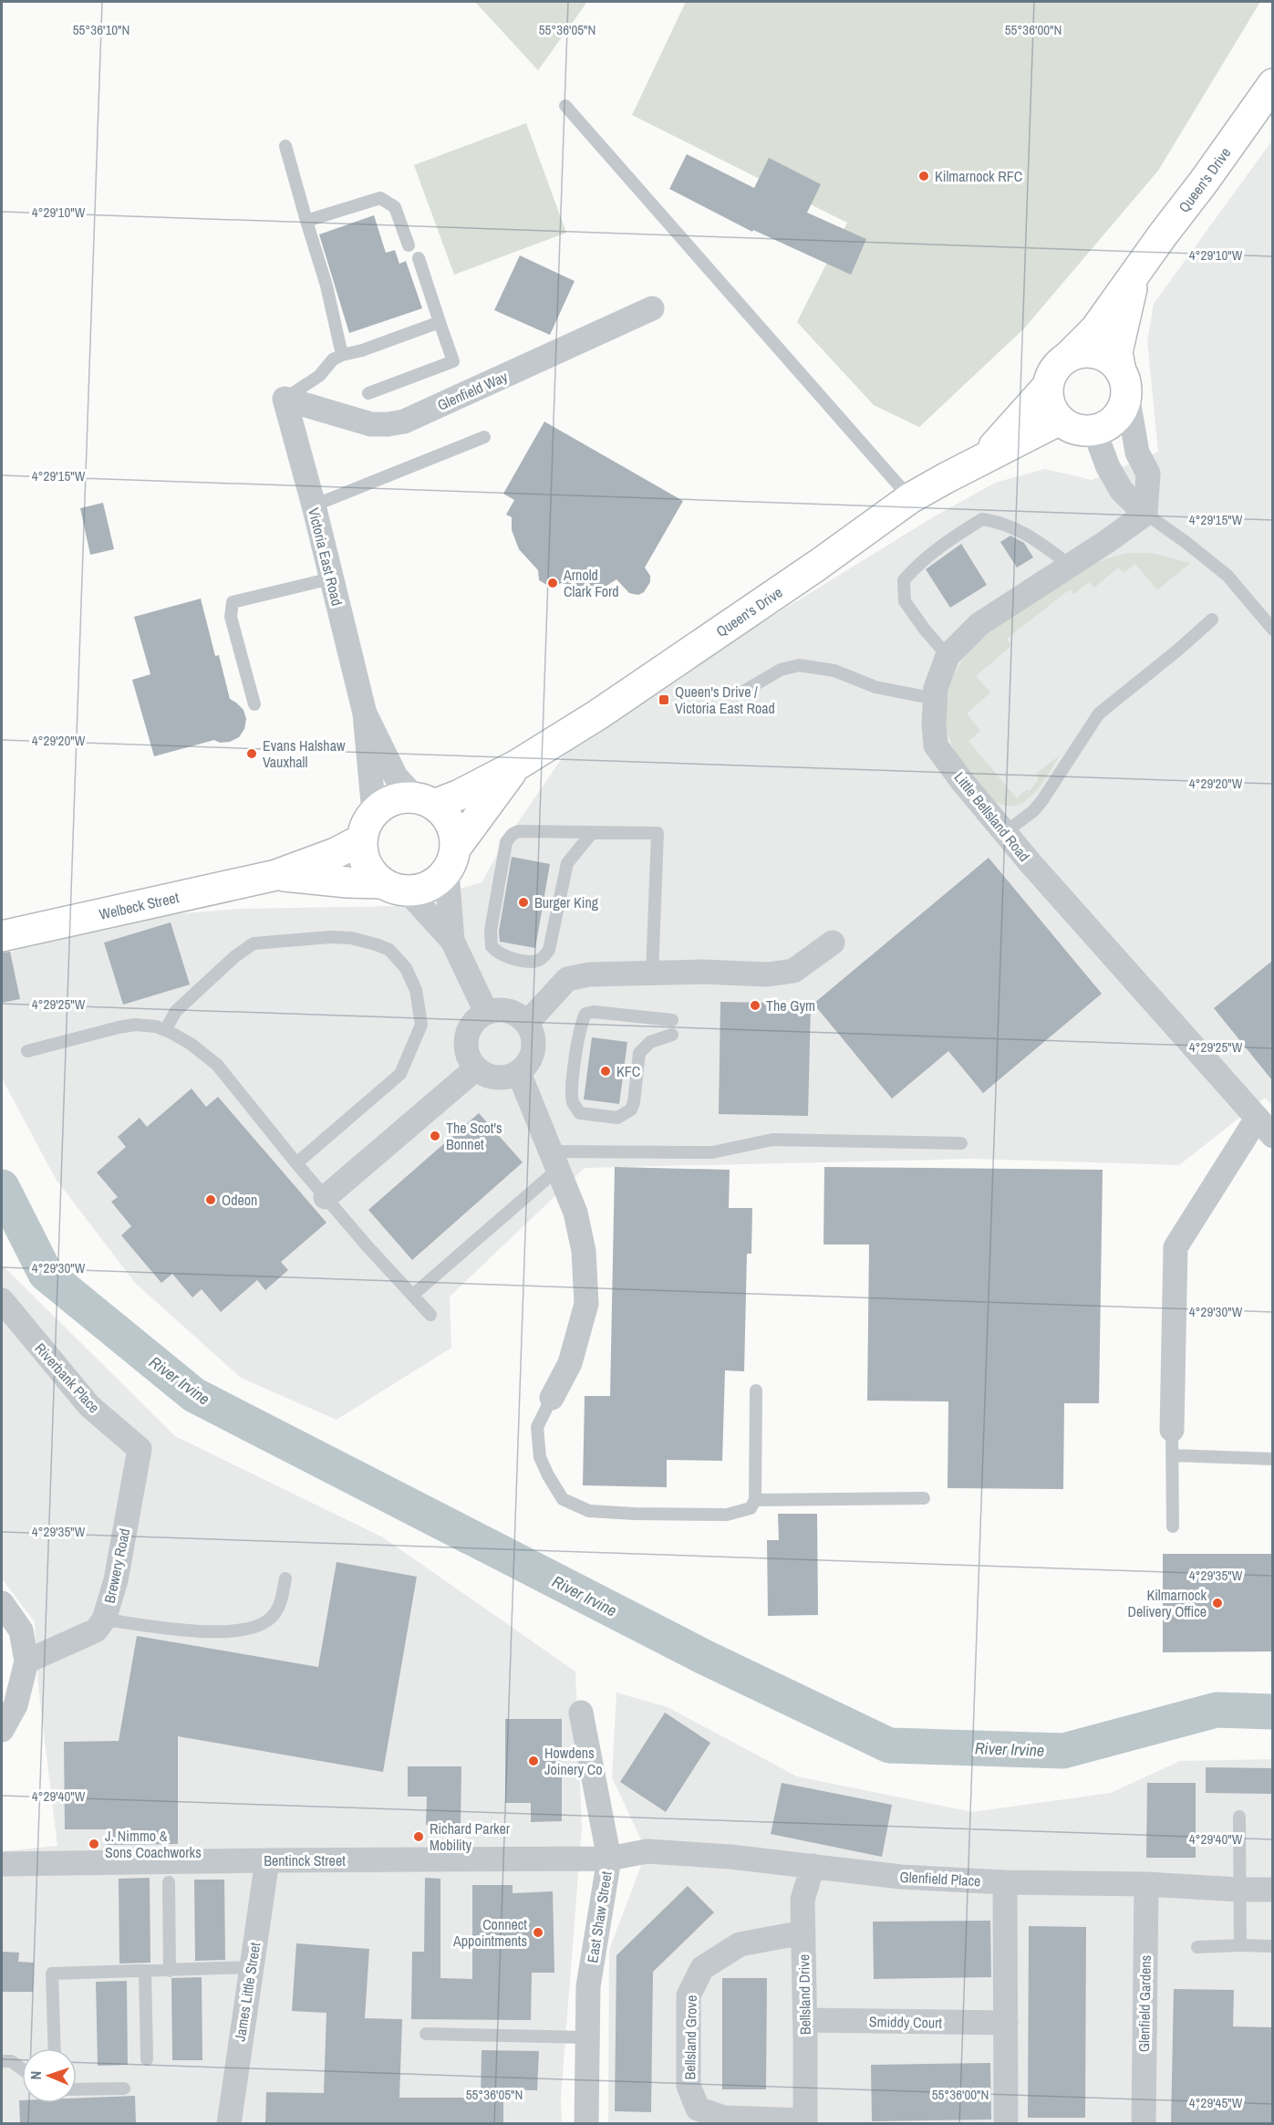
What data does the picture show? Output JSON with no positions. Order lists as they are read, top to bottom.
{
  "streets": {
    "main road": ["Queen's Drive", "Welbeck Street"],
    "street": [
      "Glenfield Way",
      "Victoria East Road",
      "Little Bellsland Road",
      "Riverbank Place",
      "Brewery Road",
      "Bentinck Street",
      "Glenfield Place",
      "East Shaw Street",
      "James Little Street",
      "Bellsland Drive",
      "Glenfield Gardens",
      "Smiddy Court",
      "Bellsland Grove"
    ]
  },
  "crossings": [
    ["Queen's Drive", "Victoria East Road"],
    ["Queen's Drive", "Welbeck Street"],
    ["Glenfield Way", "Victoria East Road"],
    ["Victoria East Road", "Welbeck Street"],
    ["Riverbank Place", "Brewery Road"],
    ["Bentinck Street", "Glenfield Place"],
    ["Bentinck Street", "East Shaw Street"],
    ["Bentinck Street", "James Little Street"],
    ["Glenfield Place", "East Shaw Street"],
    ["Glenfield Place", "Bellsland Drive"],
    ["Glenfield Place", "Glenfield Gardens"],
    ["Bellsland Drive", "Smiddy Court"],
    ["Bellsland Drive", "Bellsland Grove"]
  ],
  "water": ["River Irvine"],
  "places": {
    "other": [
      "Kilmarnock RFC",
      "Arnold Clark Ford",
      "Evans Halshaw Vauxhall",
      "Burger King",
      "The Gym",
      "KFC",
      "The Scot's Bonnet",
      "Odeon",
      "Kilmarnock Delivery Office",
      "Howdens Joinery Co",
      "Richard Parker Mobility",
      "J. Nimmo & Sons Coachworks",
      "Connect Appointments"
    ],
    "transit": ["Queen's Drive / Victoria East Road"]
  },
  "north": "left",
  "coordinates": [
    "55°36'10\"N",
    "55°36'05\"N",
    "55°36'00\"N",
    "4°29'10\"W",
    "4°29'15\"W",
    "4°29'20\"W",
    "4°29'25\"W",
    "4°29'30\"W",
    "4°29'35\"W",
    "4°29'40\"W",
    "4°29'45\"W"
  ]
}
